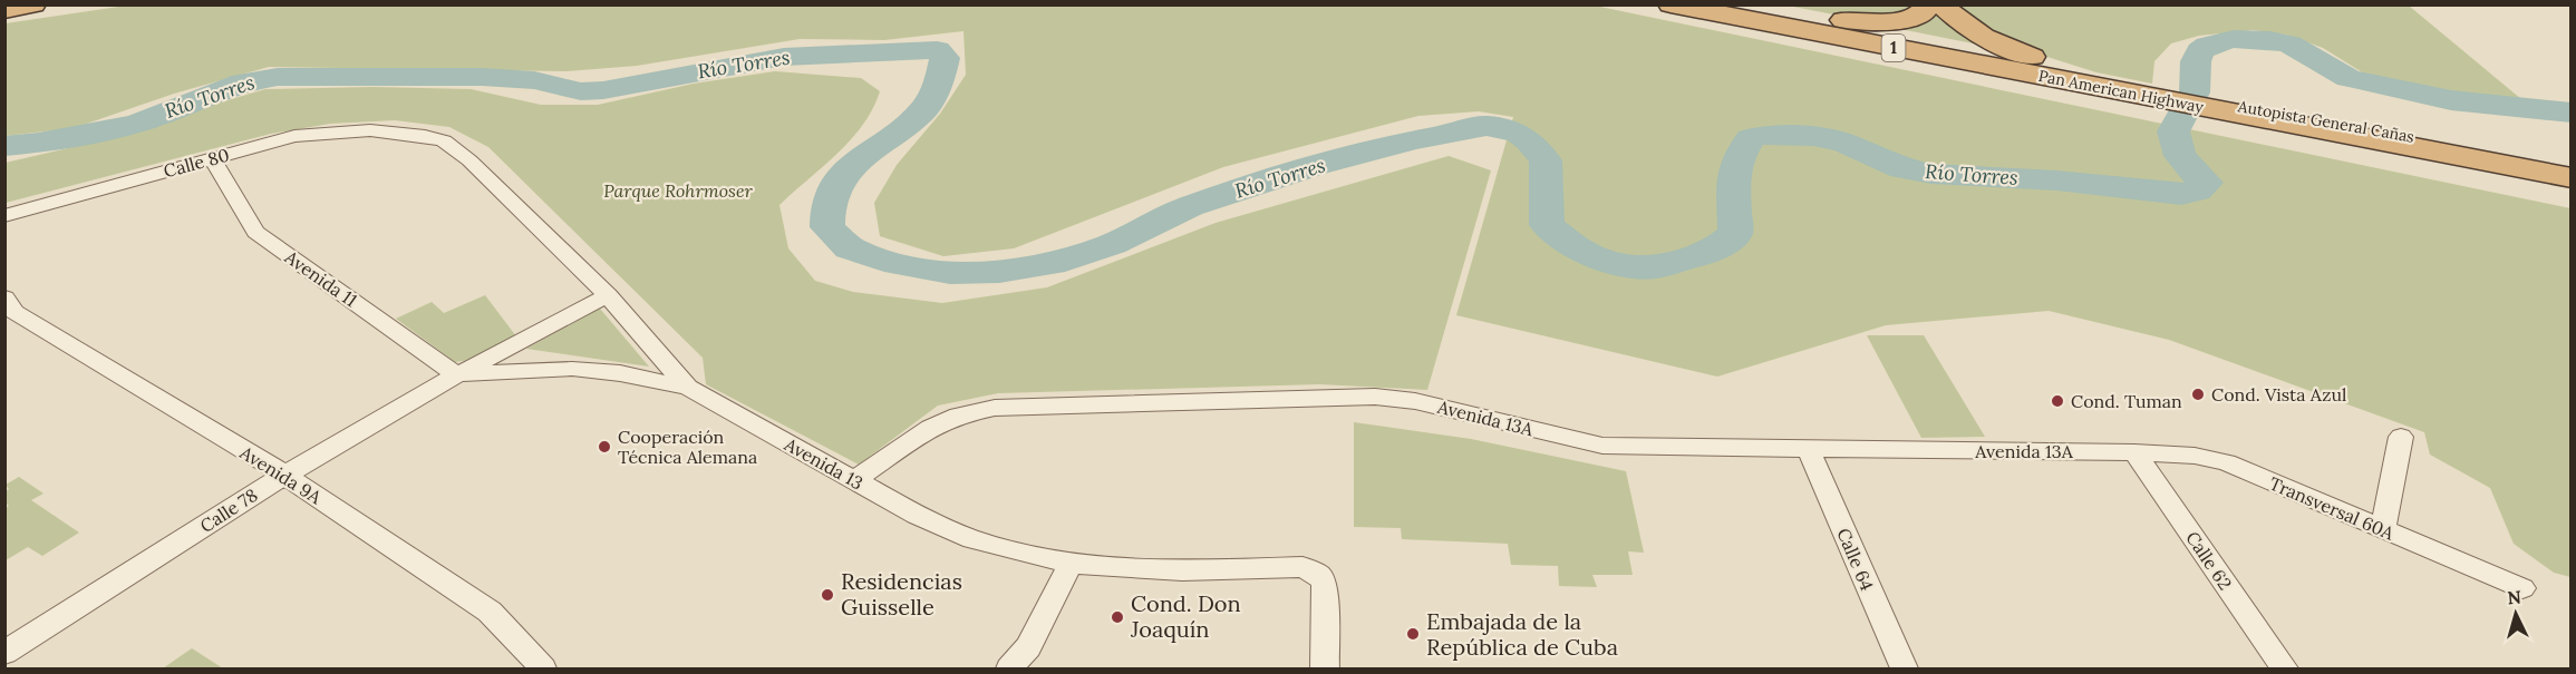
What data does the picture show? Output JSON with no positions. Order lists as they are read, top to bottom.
{
  "streets": {
    "highway": ["1", "Pan American Highway", "Autopista General Cañas"],
    "street": [
      "Calle 80",
      "Avenida 11",
      "Avenida 13A",
      "Avenida 13",
      "Avenida 9A",
      "Transversal 60A",
      "Calle 78",
      "Calle 64",
      "Calle 62"
    ]
  },
  "crossings": [
    ["1", "Pan American Highway"],
    ["Pan American Highway", "Autopista General Cañas"],
    ["Calle 80", "Avenida 11"],
    ["Calle 80", "Avenida 13"],
    ["Avenida 11", "Calle 78"],
    ["Avenida 13A", "Avenida 13"],
    ["Avenida 13A", "Transversal 60A"],
    ["Avenida 13A", "Calle 64"],
    ["Avenida 13A", "Calle 62"],
    ["Avenida 13", "Calle 78"],
    ["Avenida 9A", "Calle 78"],
    ["Transversal 60A", "Calle 62"]
  ],
  "water": ["Río Torres"],
  "parks": ["Parque Rohrmoser"],
  "places": [
    "Cond. Vista Azul",
    "Cond. Tuman",
    "Cooperación Técnica Alemana",
    "Residencias Guisselle",
    "Cond. Don Joaquín",
    "Embajada de la República de Cuba"
  ],
  "north": "top"
}
